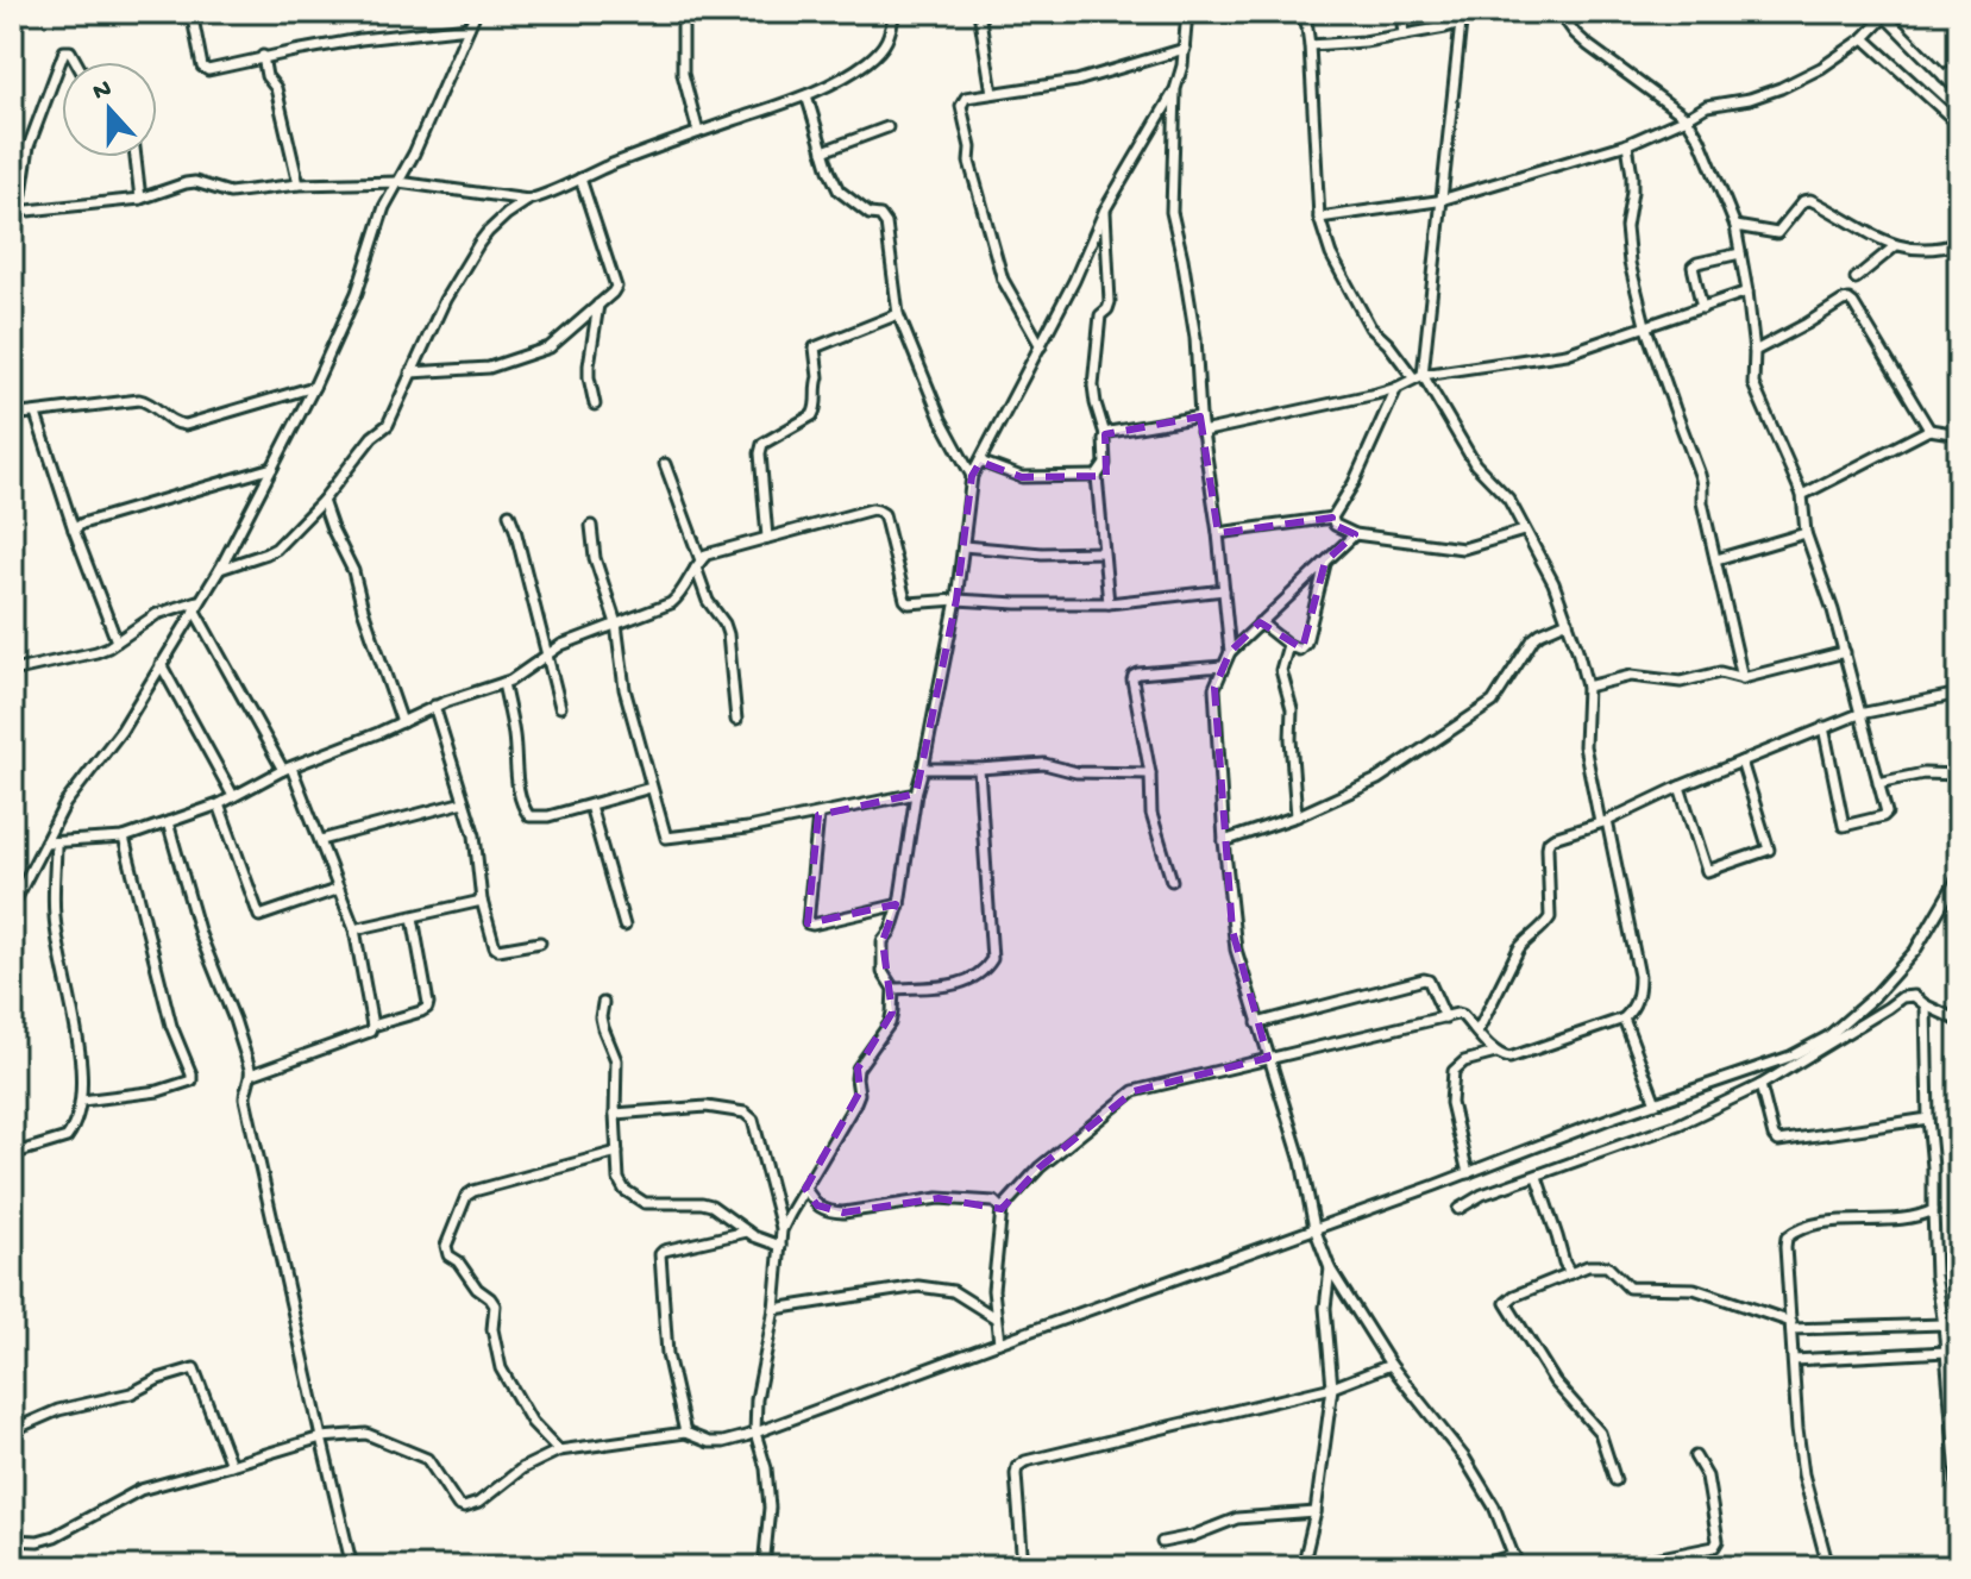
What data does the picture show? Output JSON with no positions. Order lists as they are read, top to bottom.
{
  "north": "top"
}
